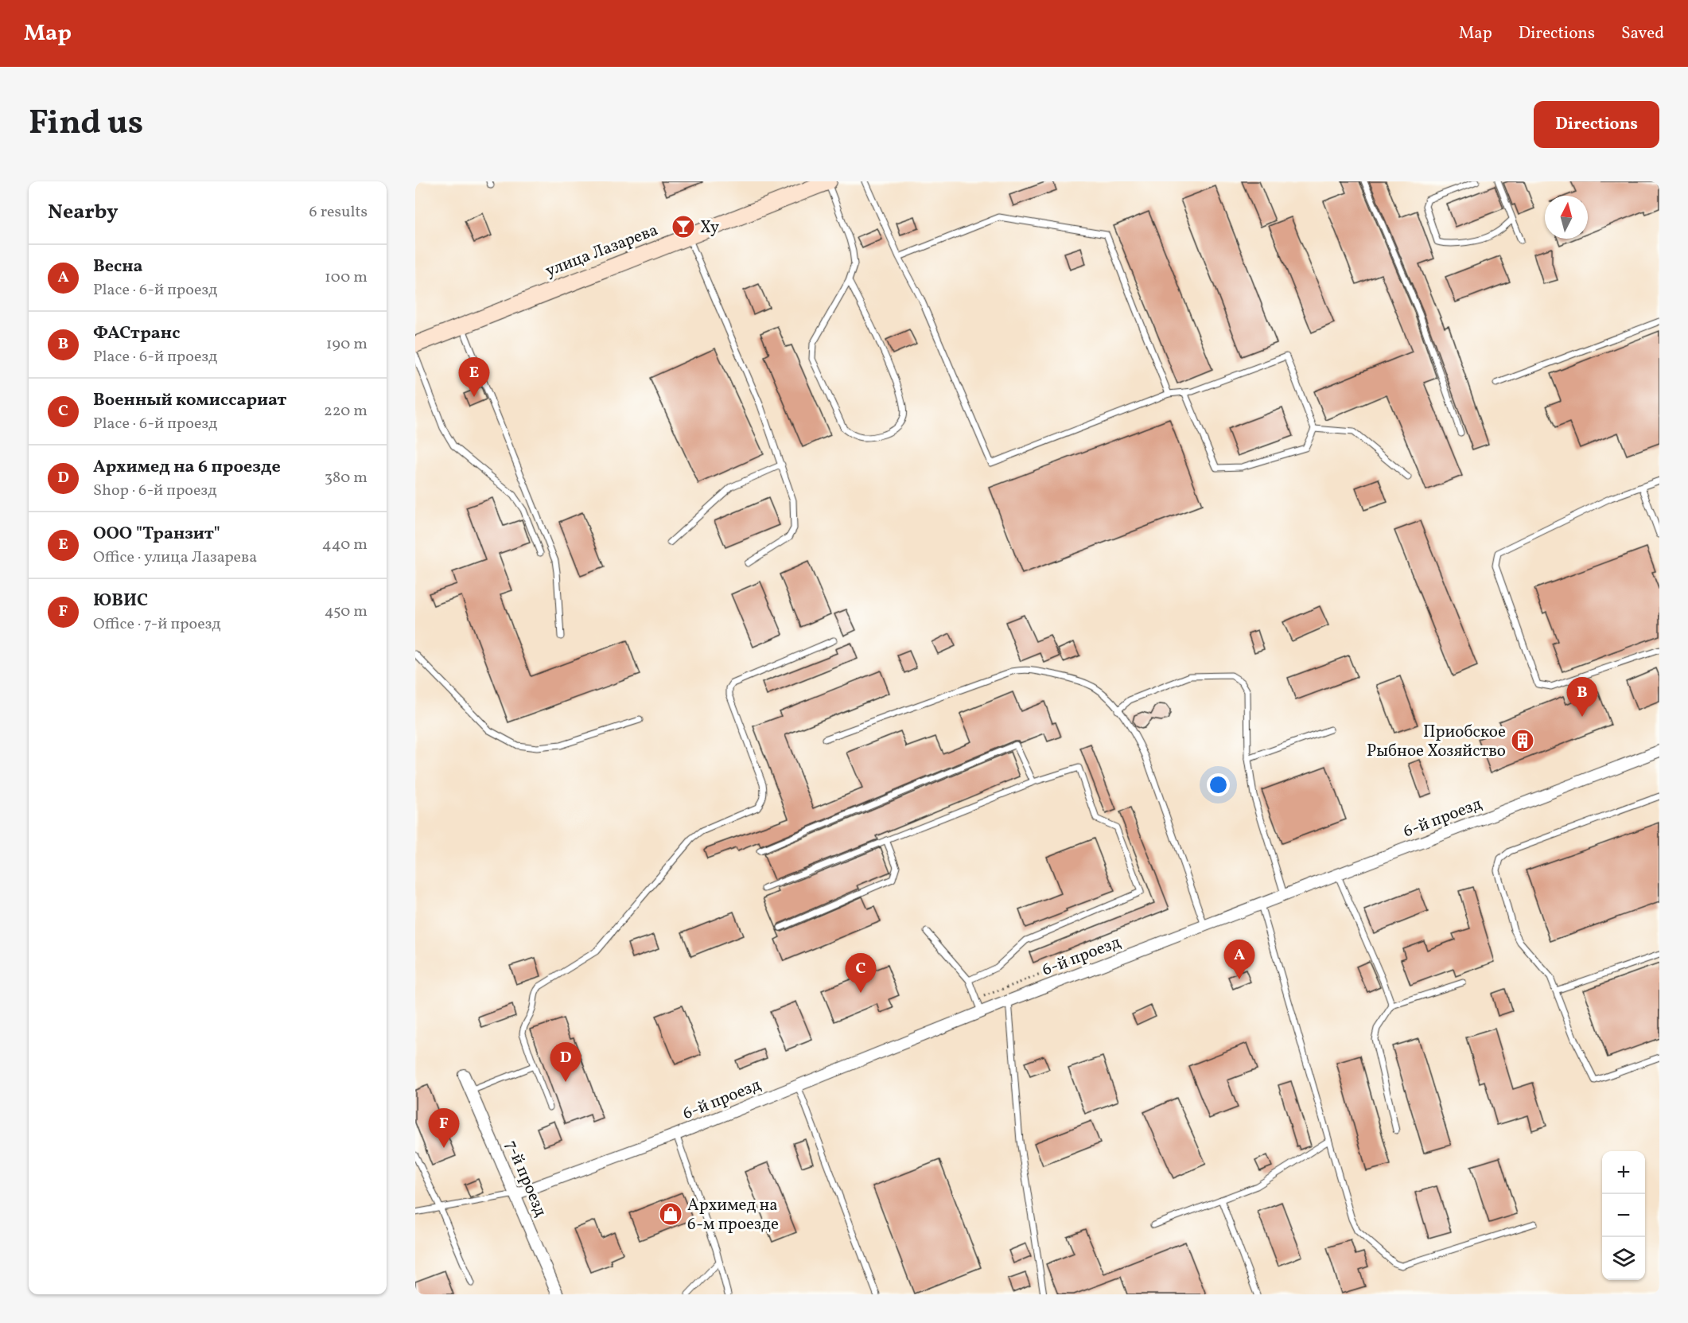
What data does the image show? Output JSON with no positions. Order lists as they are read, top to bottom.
{
  "streets": {
    "main road": ["улица Лазарева"],
    "street": ["6-й проезд", "7-й проезд"]
  },
  "crossings": [
    ["6-й проезд", "7-й проезд"]
  ],
  "places": {
    "bar": ["Xy"],
    "building": ["Приобское Рыбное Хозяйство"],
    "shop": ["Архимед на 6-м проезде"]
  },
  "north": "top",
  "page": {
    "header": "Map",
    "nav": ["Map", "Directions", "Saved"],
    "title": "Find us",
    "buttons": "Directions",
    "heading": ["Nearby", "6 results"],
    "list": [
      {
        "mark": "A",
        "name": "Весна",
        "note": "Place · 6-й проезд",
        "value": "100 m"
      },
      {
        "mark": "B",
        "name": "ФАСтранс",
        "note": "Place · 6-й проезд",
        "value": "190 m"
      },
      {
        "mark": "C",
        "name": "Военный комиссариат",
        "note": "Place · 6-й проезд",
        "value": "220 m"
      },
      {
        "mark": "D",
        "name": "Архимед на 6 проезде",
        "note": "Shop · 6-й проезд",
        "value": "380 m"
      },
      {
        "mark": "E",
        "name": "ООО \"Транзит\"",
        "note": "Office · улица Лазарева",
        "value": "440 m"
      },
      {
        "mark": "F",
        "name": "ЮВИС",
        "note": "Office · 7-й проезд",
        "value": "450 m"
      }
    ],
    "pins": [
      "E",
      "B",
      "A",
      "C",
      "D",
      "F"
    ],
    "map_buttons": ["+", "−"]
  }
}
